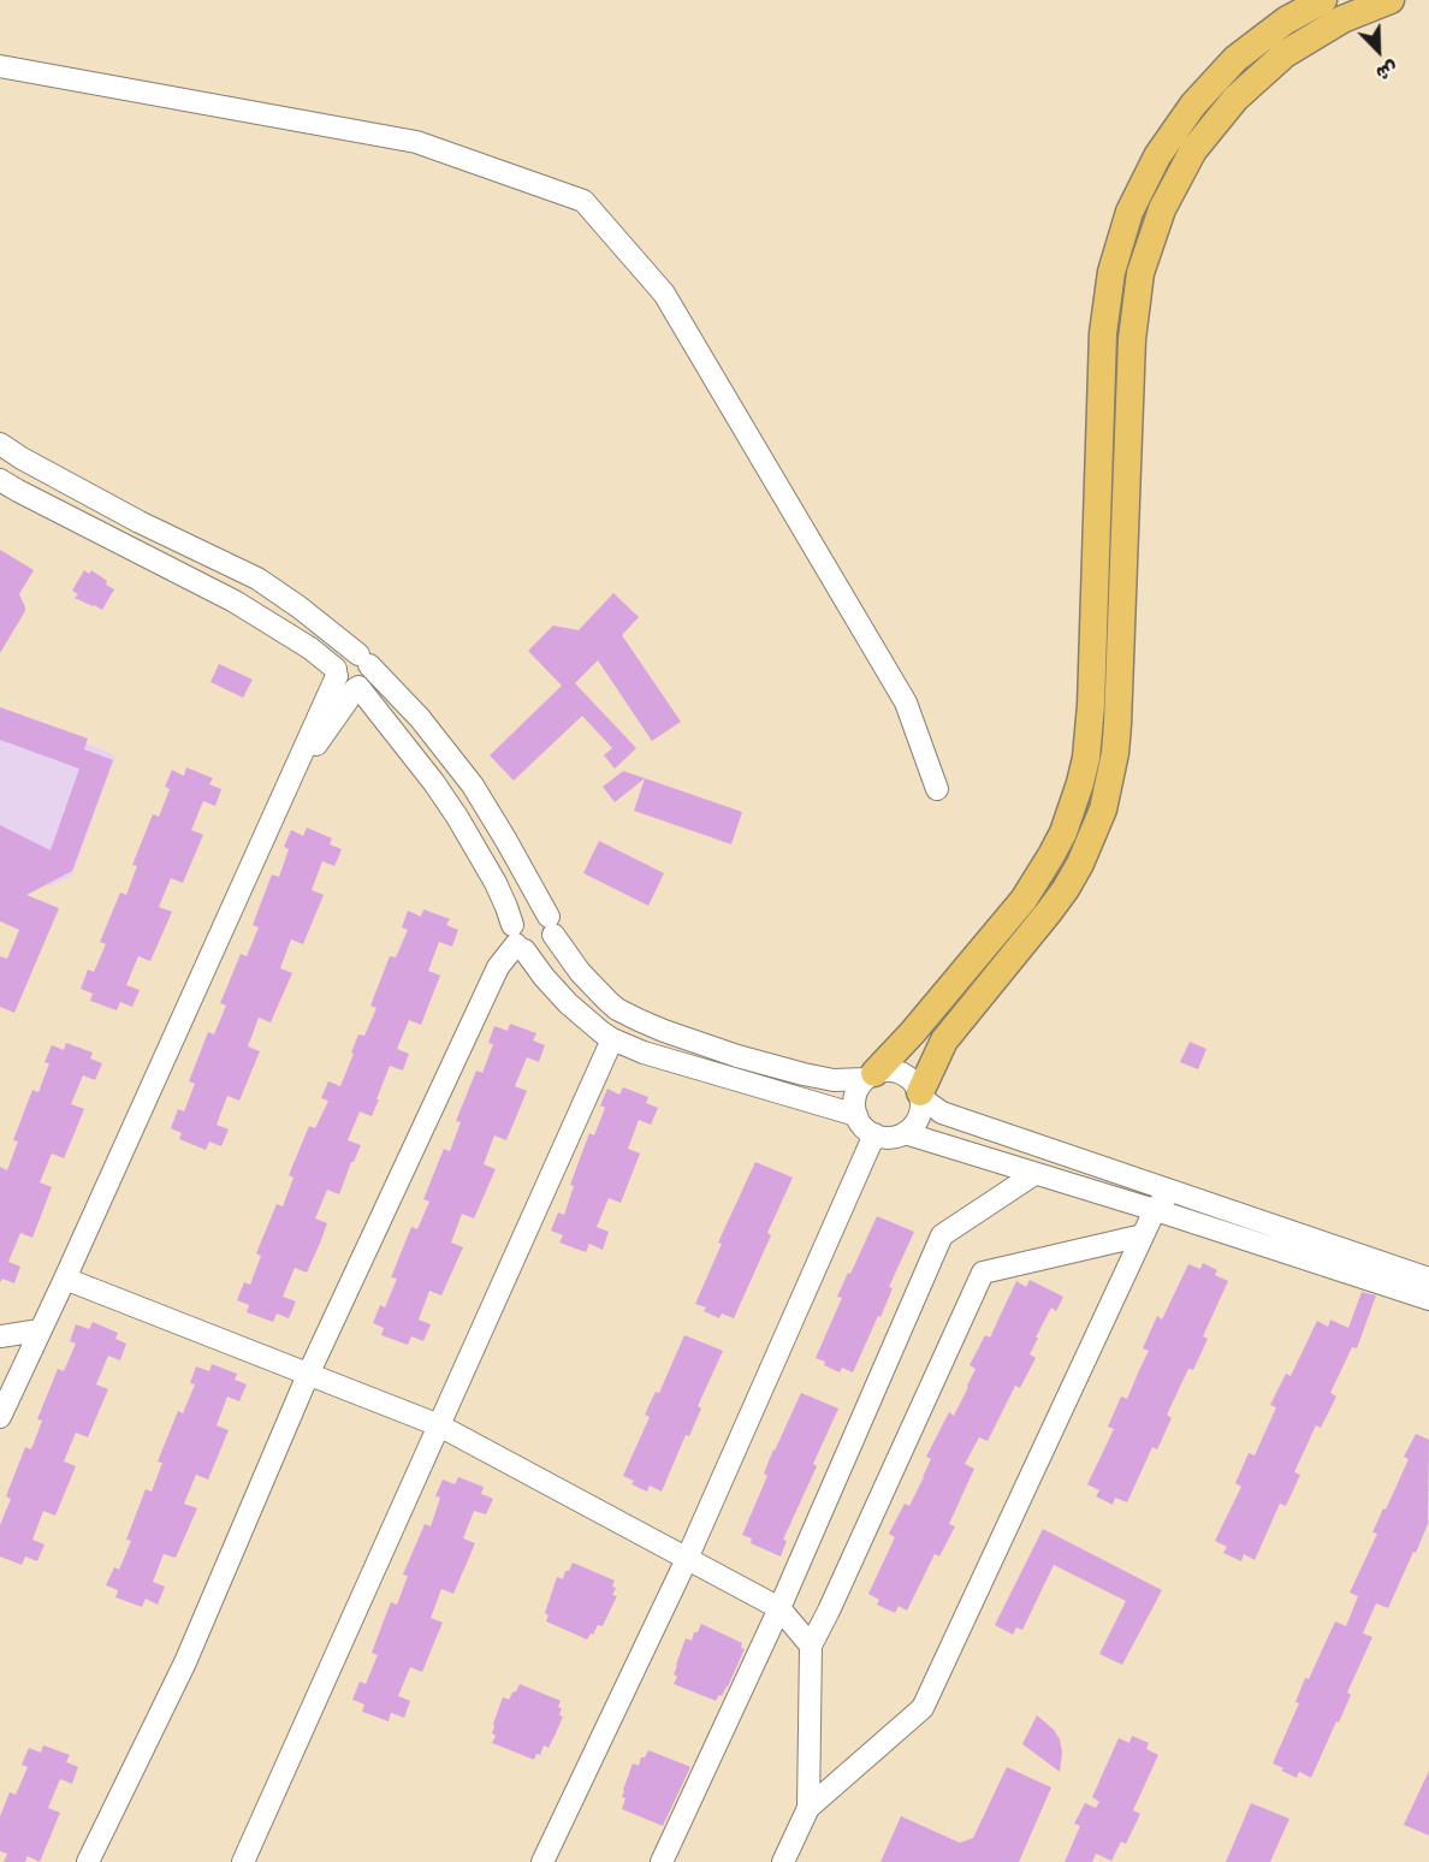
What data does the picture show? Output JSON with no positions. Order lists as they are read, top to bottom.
{
  "north": "bottom right"
}
